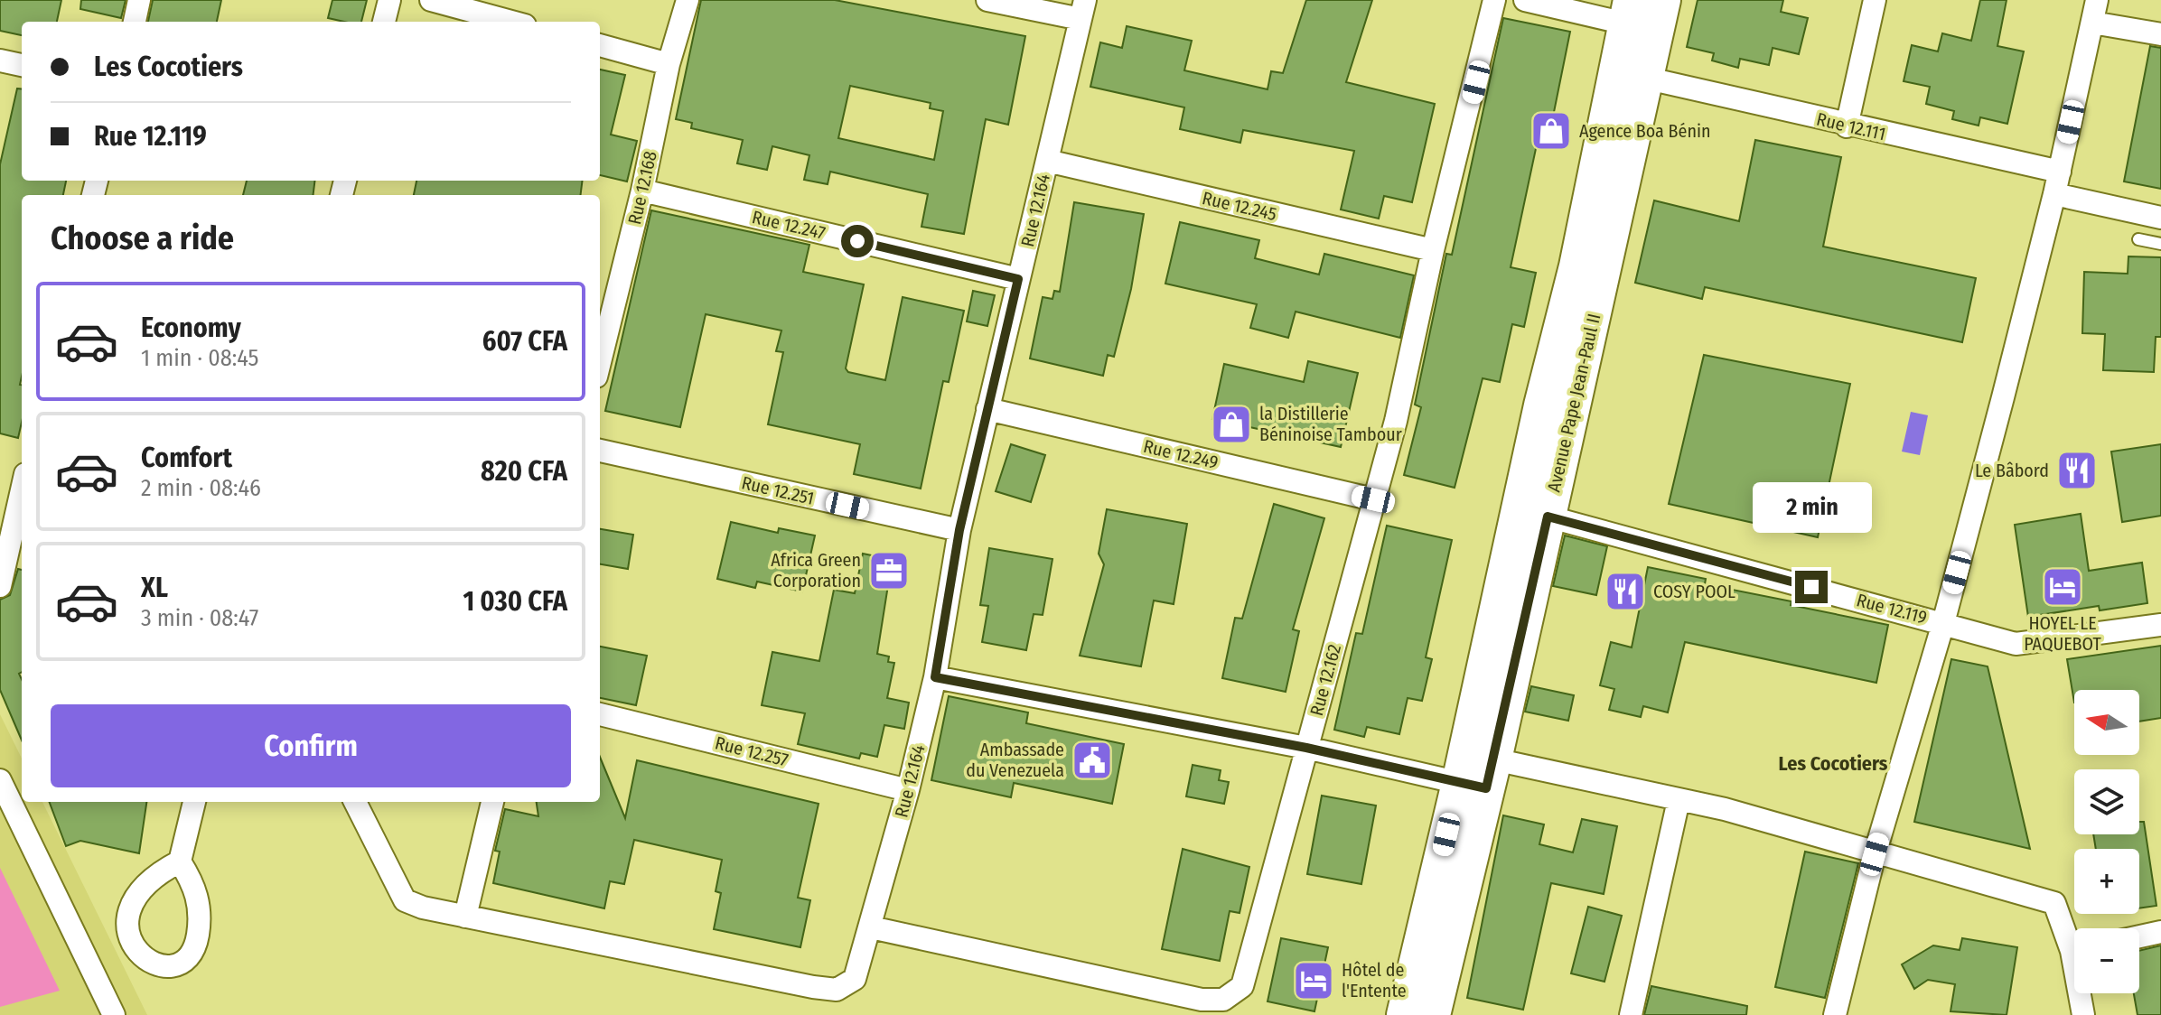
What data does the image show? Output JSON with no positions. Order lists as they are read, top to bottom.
{
  "streets": {
    "main road": ["Avenue Pape Jean-Paul II"],
    "street": [
      "Rue 12.111",
      "Rue 12.168",
      "Rue 12.245",
      "Rue 12.164",
      "Rue 12.247",
      "Rue 12.249",
      "Rue 12.251",
      "Rue 12.119",
      "Rue 12.162",
      "Rue 12.257"
    ]
  },
  "crossings": [
    ["Rue 12.111", "Avenue Pape Jean-Paul II"],
    ["Rue 12.168", "Rue 12.247"],
    ["Rue 12.245", "Rue 12.164"],
    ["Rue 12.245", "Rue 12.162"],
    ["Rue 12.164", "Rue 12.247"],
    ["Rue 12.164", "Rue 12.249"],
    ["Rue 12.164", "Rue 12.251"],
    ["Rue 12.164", "Rue 12.162"],
    ["Rue 12.164", "Rue 12.257"],
    ["Avenue Pape Jean-Paul II", "Rue 12.119"],
    ["Rue 12.249", "Rue 12.162"]
  ],
  "districts": ["Les Cocotiers"],
  "places": {
    "shop": ["Agence Boa Bénin", "la Distillerie Béninoise Tambour"],
    "restaurant": ["Le Bâbord", "COSY POOL"],
    "office": ["Africa Green Corporation"],
    "hotel": ["HOYEL LE PAQUEBOT", "Hôtel de l'Entente"],
    "public building": ["Ambassade du Venezuela"]
  },
  "north": "left",
  "page": {
    "banner": ["Les Cocotiers", "Rue 12.119"],
    "heading": "Choose a ride",
    "list": [
      {
        "name": "Economy",
        "note": "1 min · 08:45",
        "value": "607 CFA"
      },
      {
        "name": "Comfort",
        "note": "2 min · 08:46",
        "value": "820 CFA"
      },
      {
        "name": "XL",
        "note": "3 min · 08:47",
        "value": "1 030 CFA"
      }
    ],
    "bubble": "2 min",
    "map_buttons": ["+", "−"],
    "buttons": "Confirm"
  }
}
